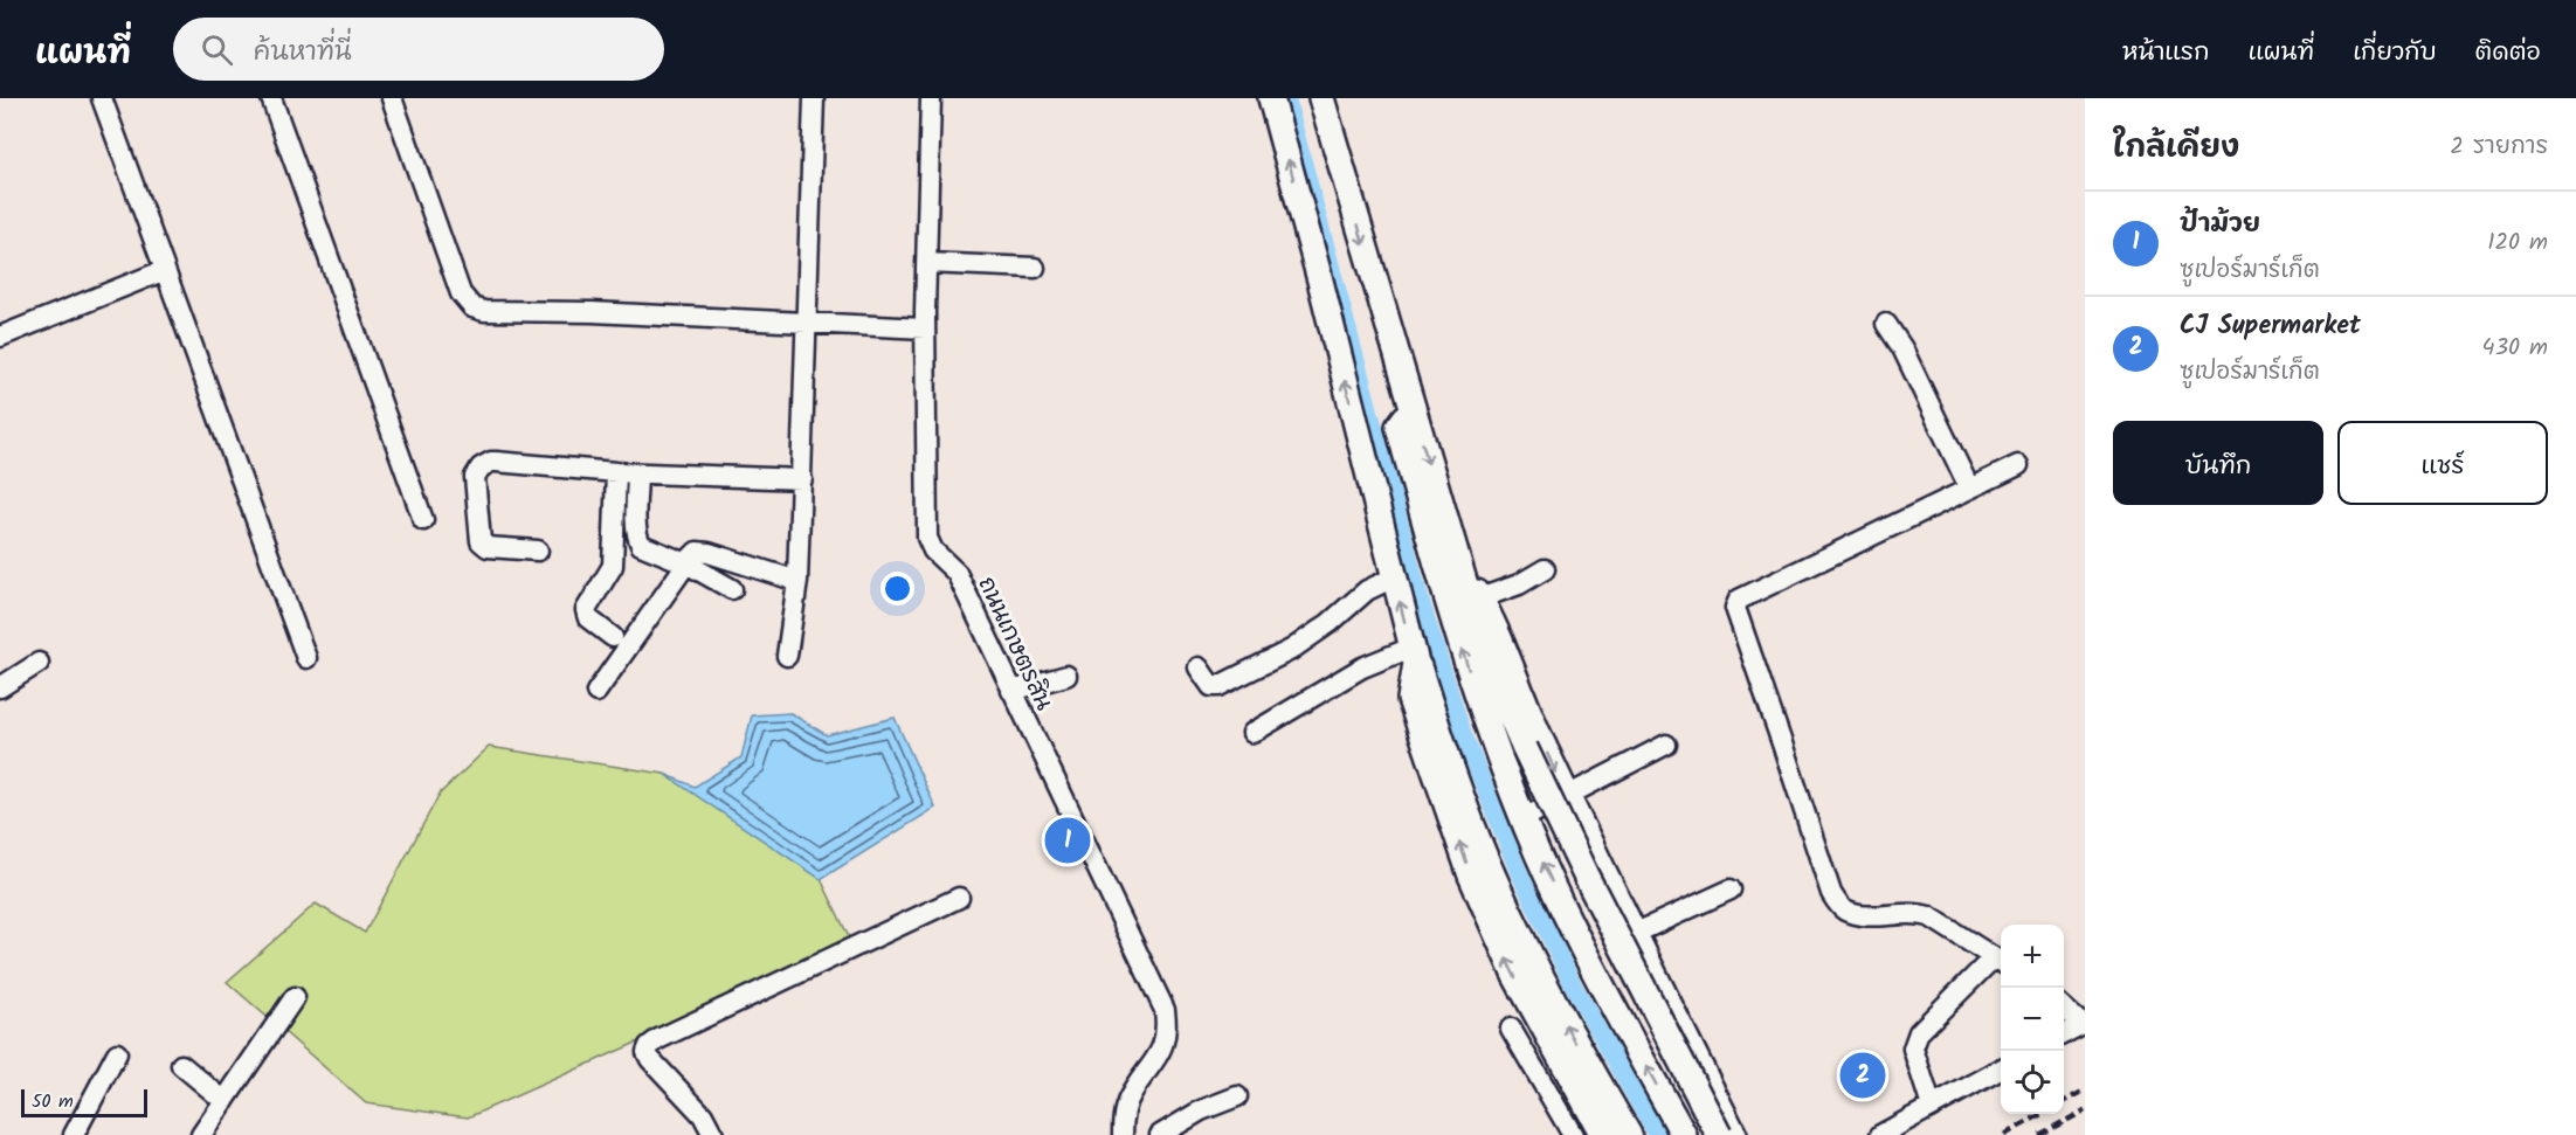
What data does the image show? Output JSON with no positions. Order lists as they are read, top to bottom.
{
  "streets": {
    "street": ["ถนนเกษตรสิน"]
  },
  "scale_bar": "50 m",
  "page": {
    "header": "แผนที่",
    "search": "ค้นหาที่นี่",
    "nav": [
      "หน้าแรก",
      "แผนที่",
      "เกี่ยวกับ",
      "ติดต่อ"
    ],
    "heading": ["ใกล้เคียง", "2 รายการ"],
    "list": [
      {
        "mark": "1",
        "name": "ป้าม้วย",
        "note": "ซูเปอร์มาร์เก็ต",
        "value": "120 m"
      },
      {
        "mark": "2",
        "name": "CJ Supermarket",
        "note": "ซูเปอร์มาร์เก็ต",
        "value": "430 m"
      }
    ],
    "buttons": ["บันทึก", "แชร์"],
    "pins": ["1", "2"],
    "map_buttons": ["+", "−"],
    "scale": "50 m"
  }
}
